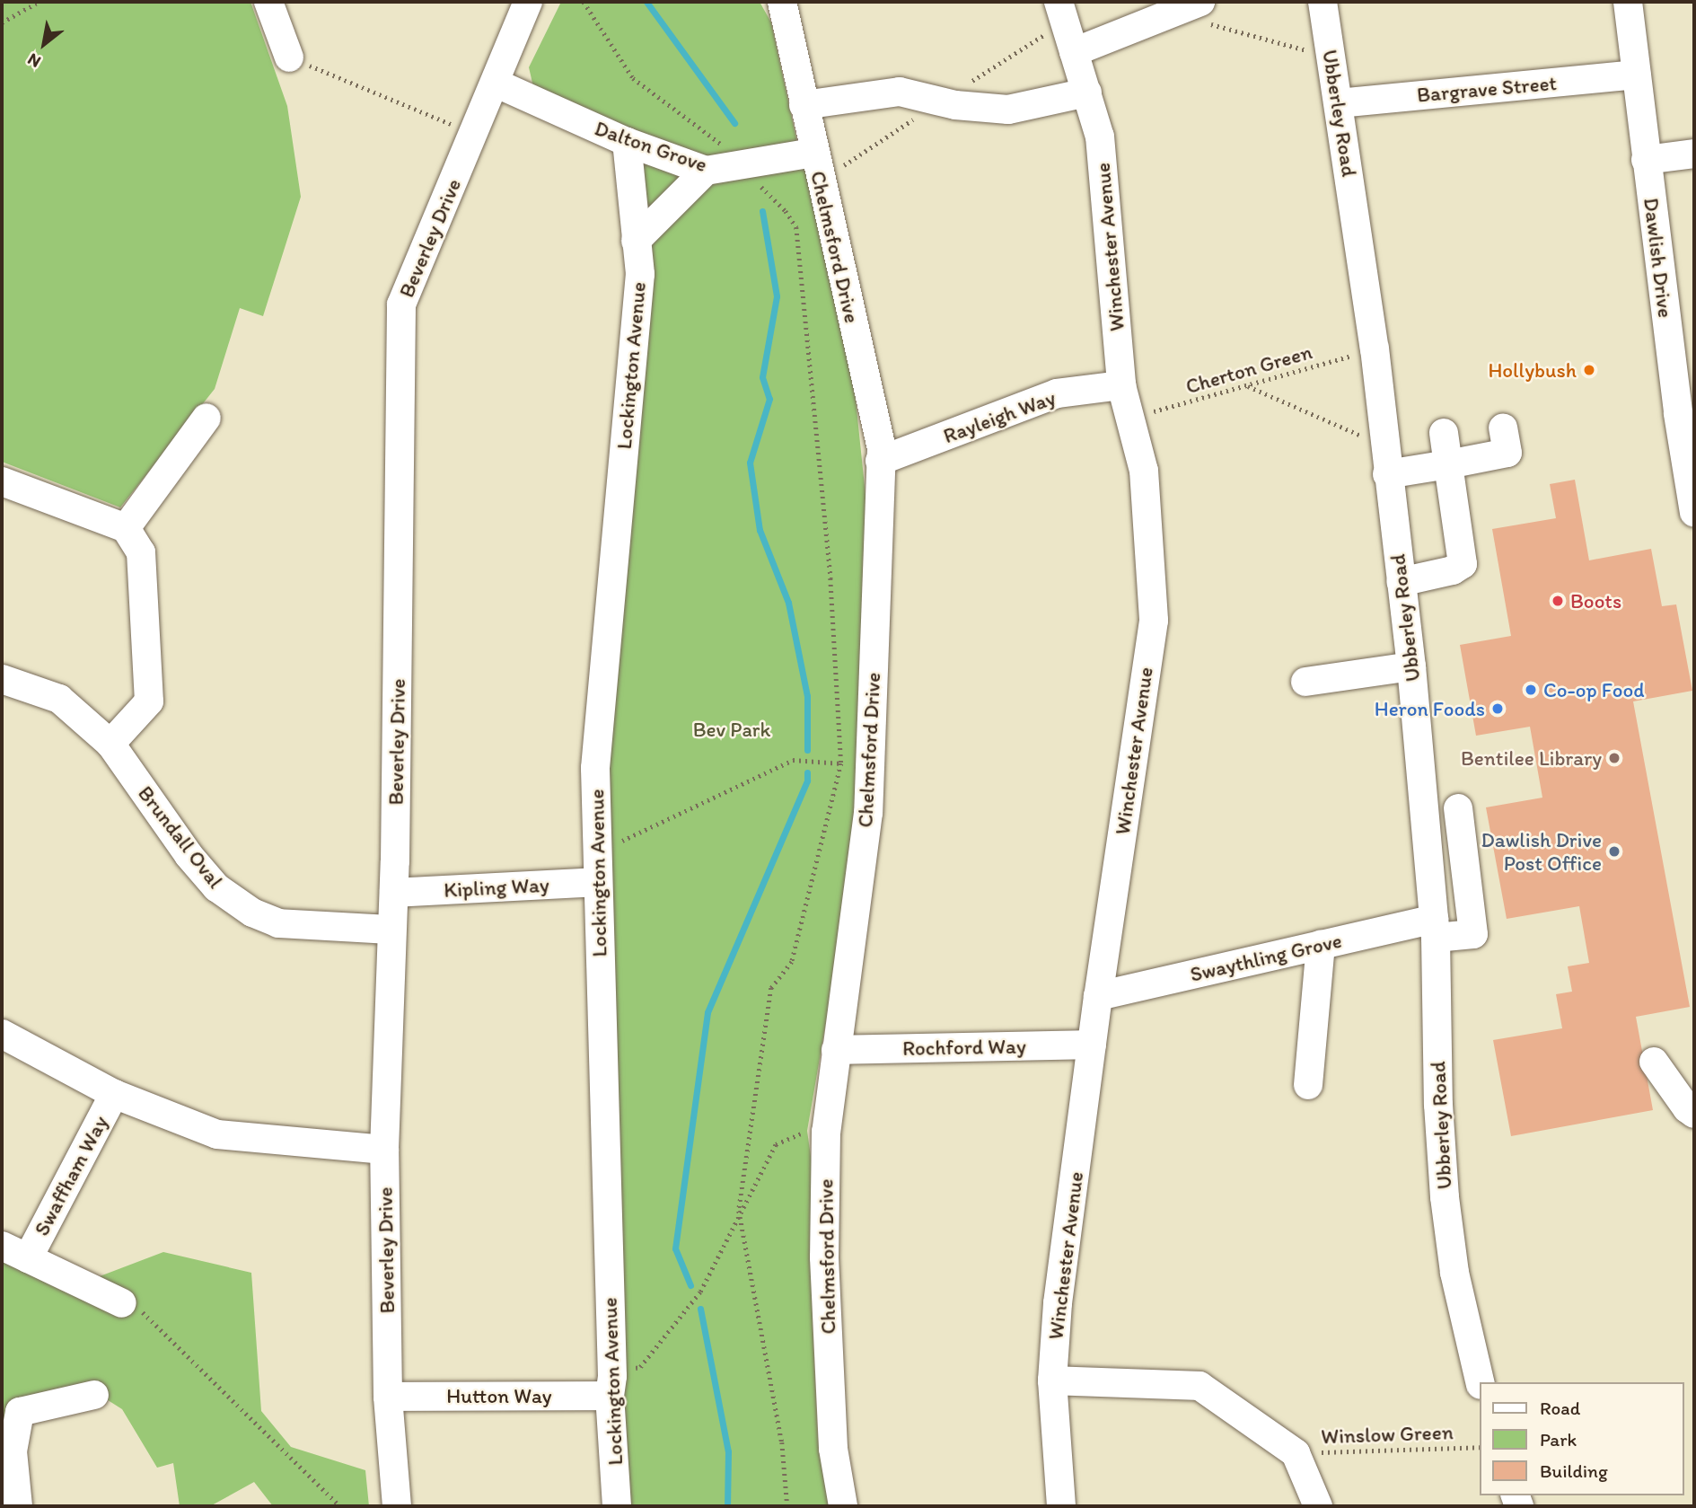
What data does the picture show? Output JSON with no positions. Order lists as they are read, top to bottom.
{
  "streets": {
    "street": [
      "Bargrave Street",
      "Ubberley Road",
      "Dalton Grove",
      "Beverley Drive",
      "Chelmsford Drive",
      "Winchester Avenue",
      "Dawlish Drive",
      "Lockington Avenue",
      "Rayleigh Way",
      "Brundall Oval",
      "Kipling Way",
      "Swaythling Grove",
      "Rochford Way",
      "Swaffham Way",
      "Hutton Way"
    ],
    "path": ["Cherton Green", "Winslow Green"]
  },
  "crossings": [
    ["Bargrave Street", "Ubberley Road"],
    ["Bargrave Street", "Dawlish Drive"],
    ["Ubberley Road", "Cherton Green"],
    ["Ubberley Road", "Swaythling Grove"],
    ["Dalton Grove", "Beverley Drive"],
    ["Dalton Grove", "Chelmsford Drive"],
    ["Dalton Grove", "Lockington Avenue"],
    ["Beverley Drive", "Brundall Oval"],
    ["Beverley Drive", "Kipling Way"],
    ["Beverley Drive", "Hutton Way"],
    ["Chelmsford Drive", "Rayleigh Way"],
    ["Chelmsford Drive", "Rochford Way"],
    ["Winchester Avenue", "Cherton Green"],
    ["Winchester Avenue", "Rayleigh Way"],
    ["Winchester Avenue", "Swaythling Grove"],
    ["Winchester Avenue", "Rochford Way"],
    ["Lockington Avenue", "Kipling Way"],
    ["Lockington Avenue", "Hutton Way"]
  ],
  "parks": ["Bev Park"],
  "places": [
    "Hollybush",
    "Boots",
    "Co-op Food",
    "Heron Foods",
    "Bentilee Library",
    "Dawlish Drive Post Office"
  ],
  "legend": ["Road", "Park", "Building"],
  "north": "bottom left"
}
